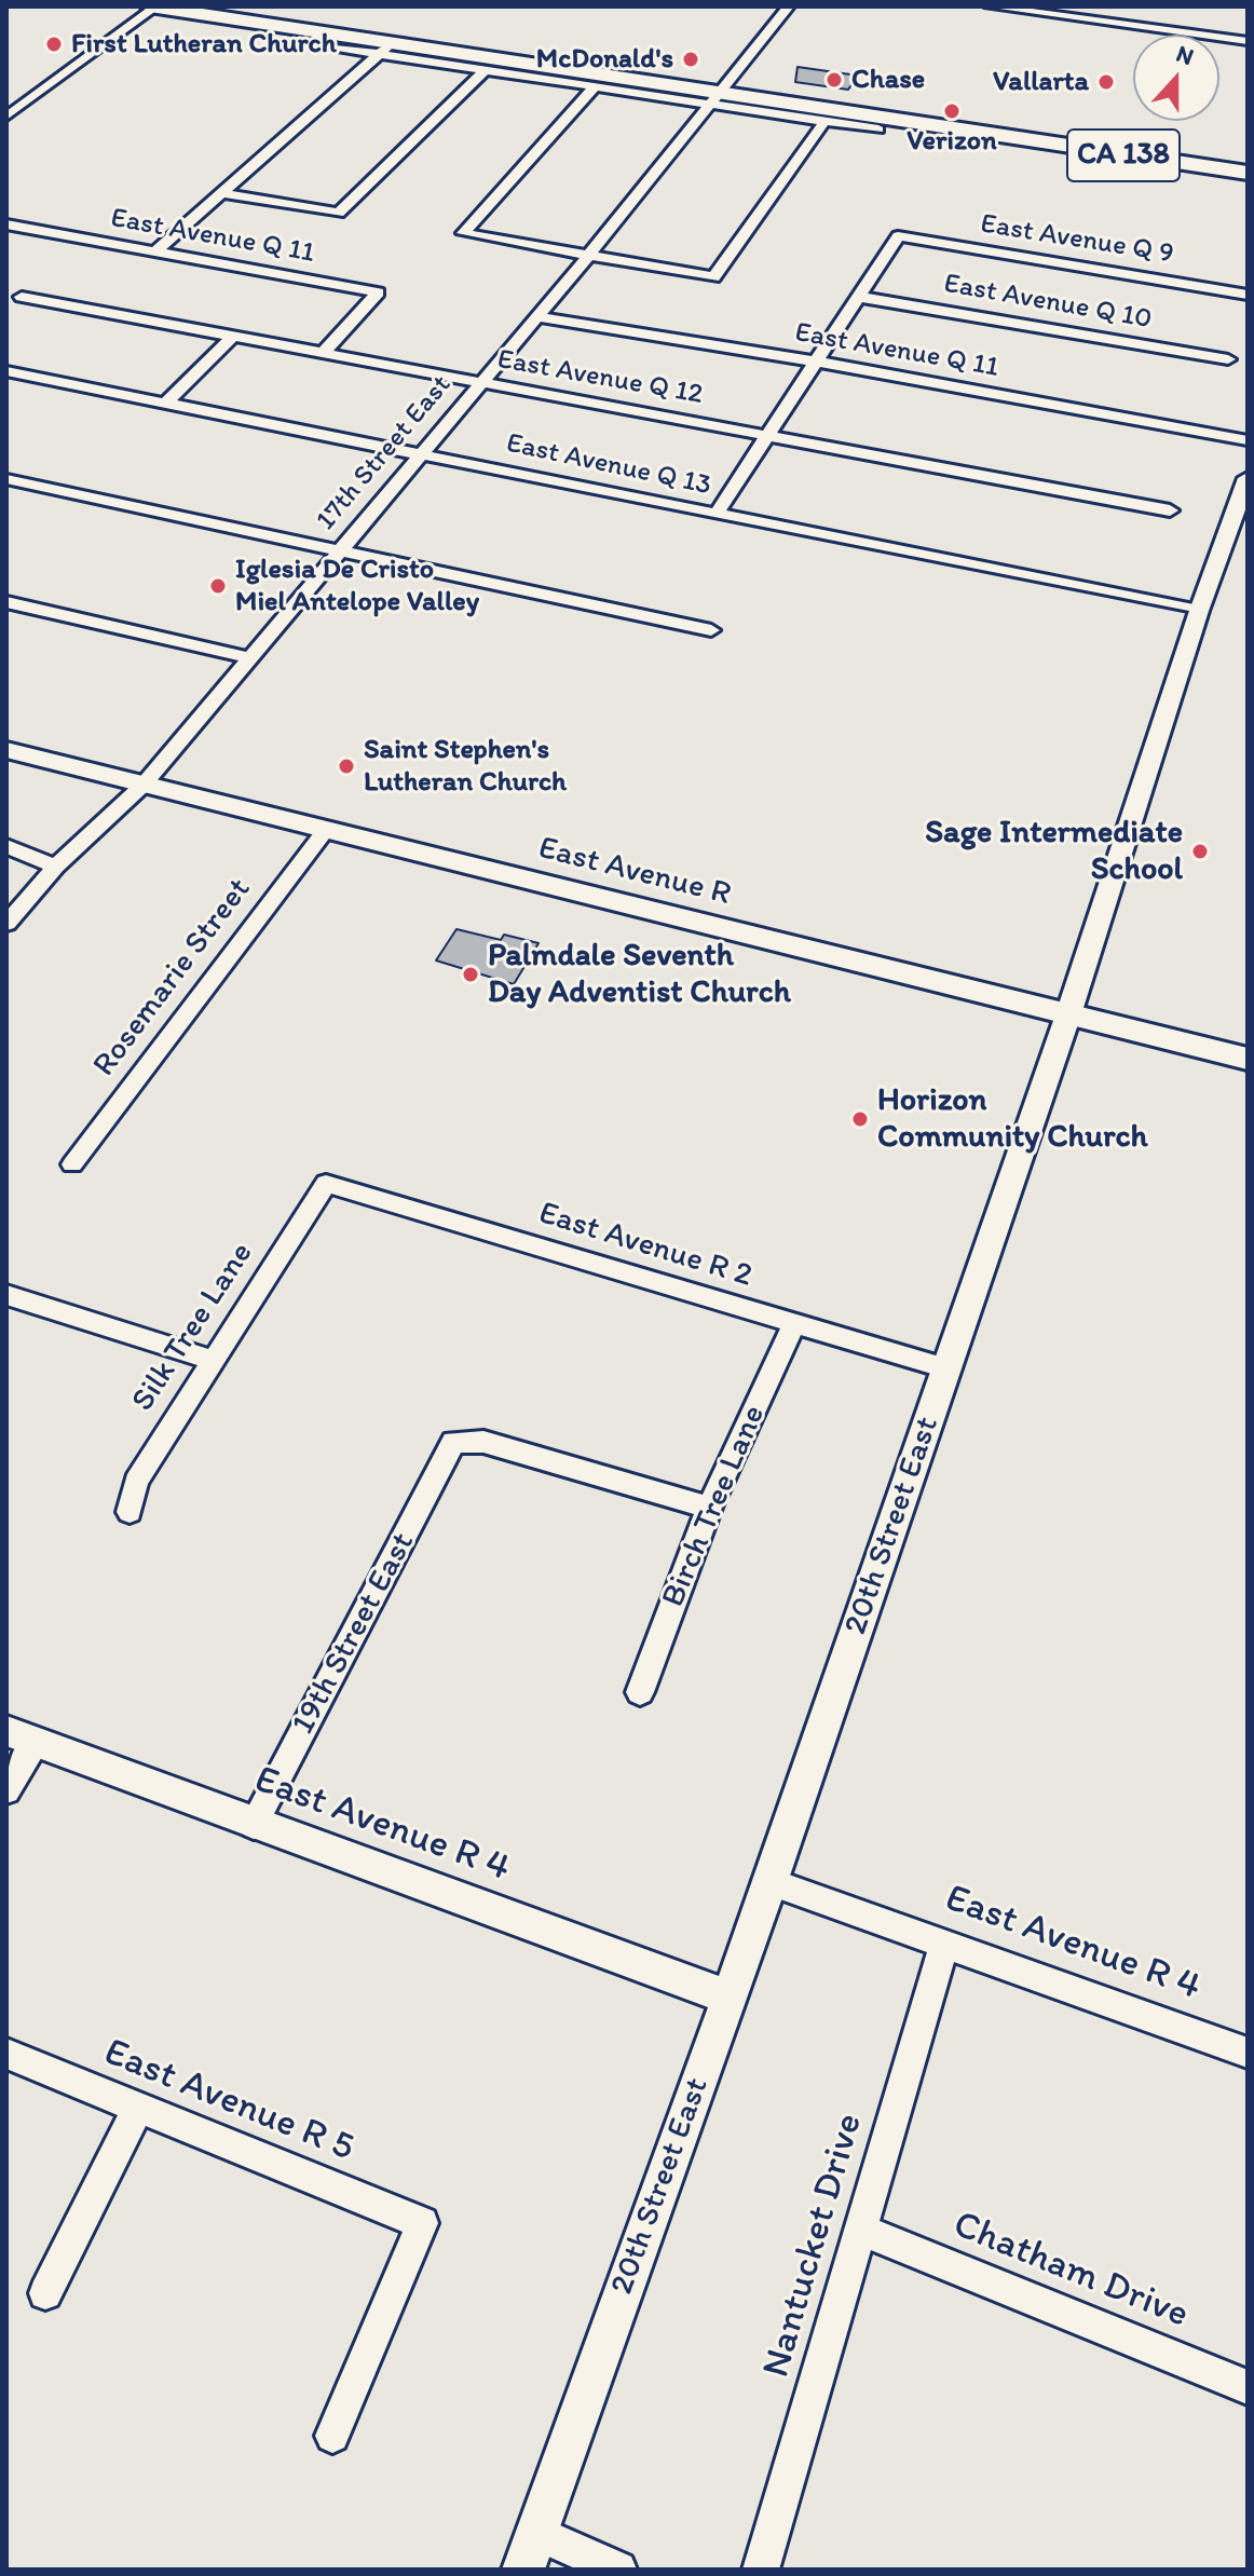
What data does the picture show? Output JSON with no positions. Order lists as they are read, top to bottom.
{
  "streets": {
    "highway": ["CA 138"],
    "main road": ["East Avenue R"],
    "street": [
      "East Avenue Q 11",
      "East Avenue Q 9",
      "East Avenue Q 10",
      "East Avenue Q 12",
      "17th Street East",
      "East Avenue Q 13",
      "Rosemarie Street",
      "East Avenue R 2",
      "Silk Tree Lane",
      "Birch Tree Lane",
      "20th Street East",
      "19th Street East",
      "East Avenue R 4",
      "East Avenue R 5",
      "Nantucket Drive",
      "Chatham Drive"
    ]
  },
  "crossings": [
    ["CA 138", "17th Street East"],
    ["East Avenue Q 11", "East Avenue Q 12"],
    ["East Avenue Q 11", "17th Street East"],
    ["East Avenue Q 9", "East Avenue Q 10"],
    ["East Avenue Q 12", "17th Street East"],
    ["17th Street East", "East Avenue Q 13"],
    ["17th Street East", "East Avenue R"],
    ["East Avenue Q 13", "20th Street East"],
    ["East Avenue R", "Rosemarie Street"],
    ["East Avenue R", "20th Street East"],
    ["East Avenue R 2", "Silk Tree Lane"],
    ["East Avenue R 2", "Birch Tree Lane"],
    ["East Avenue R 2", "20th Street East"],
    ["Birch Tree Lane", "19th Street East"],
    ["20th Street East", "East Avenue R 4"],
    ["19th Street East", "East Avenue R 4"],
    ["East Avenue R 4", "Nantucket Drive"],
    ["Nantucket Drive", "Chatham Drive"]
  ],
  "places": [
    "First Lutheran Church",
    "McDonald's",
    "Chase",
    "Vallarta",
    "Verizon",
    "Iglesia De Cristo Miel Antelope Valley",
    "Saint Stephen's Lutheran Church",
    "Sage Intermediate School",
    "Palmdale Seventh Day Adventist Church",
    "Horizon Community Church"
  ],
  "north": "top"
}
